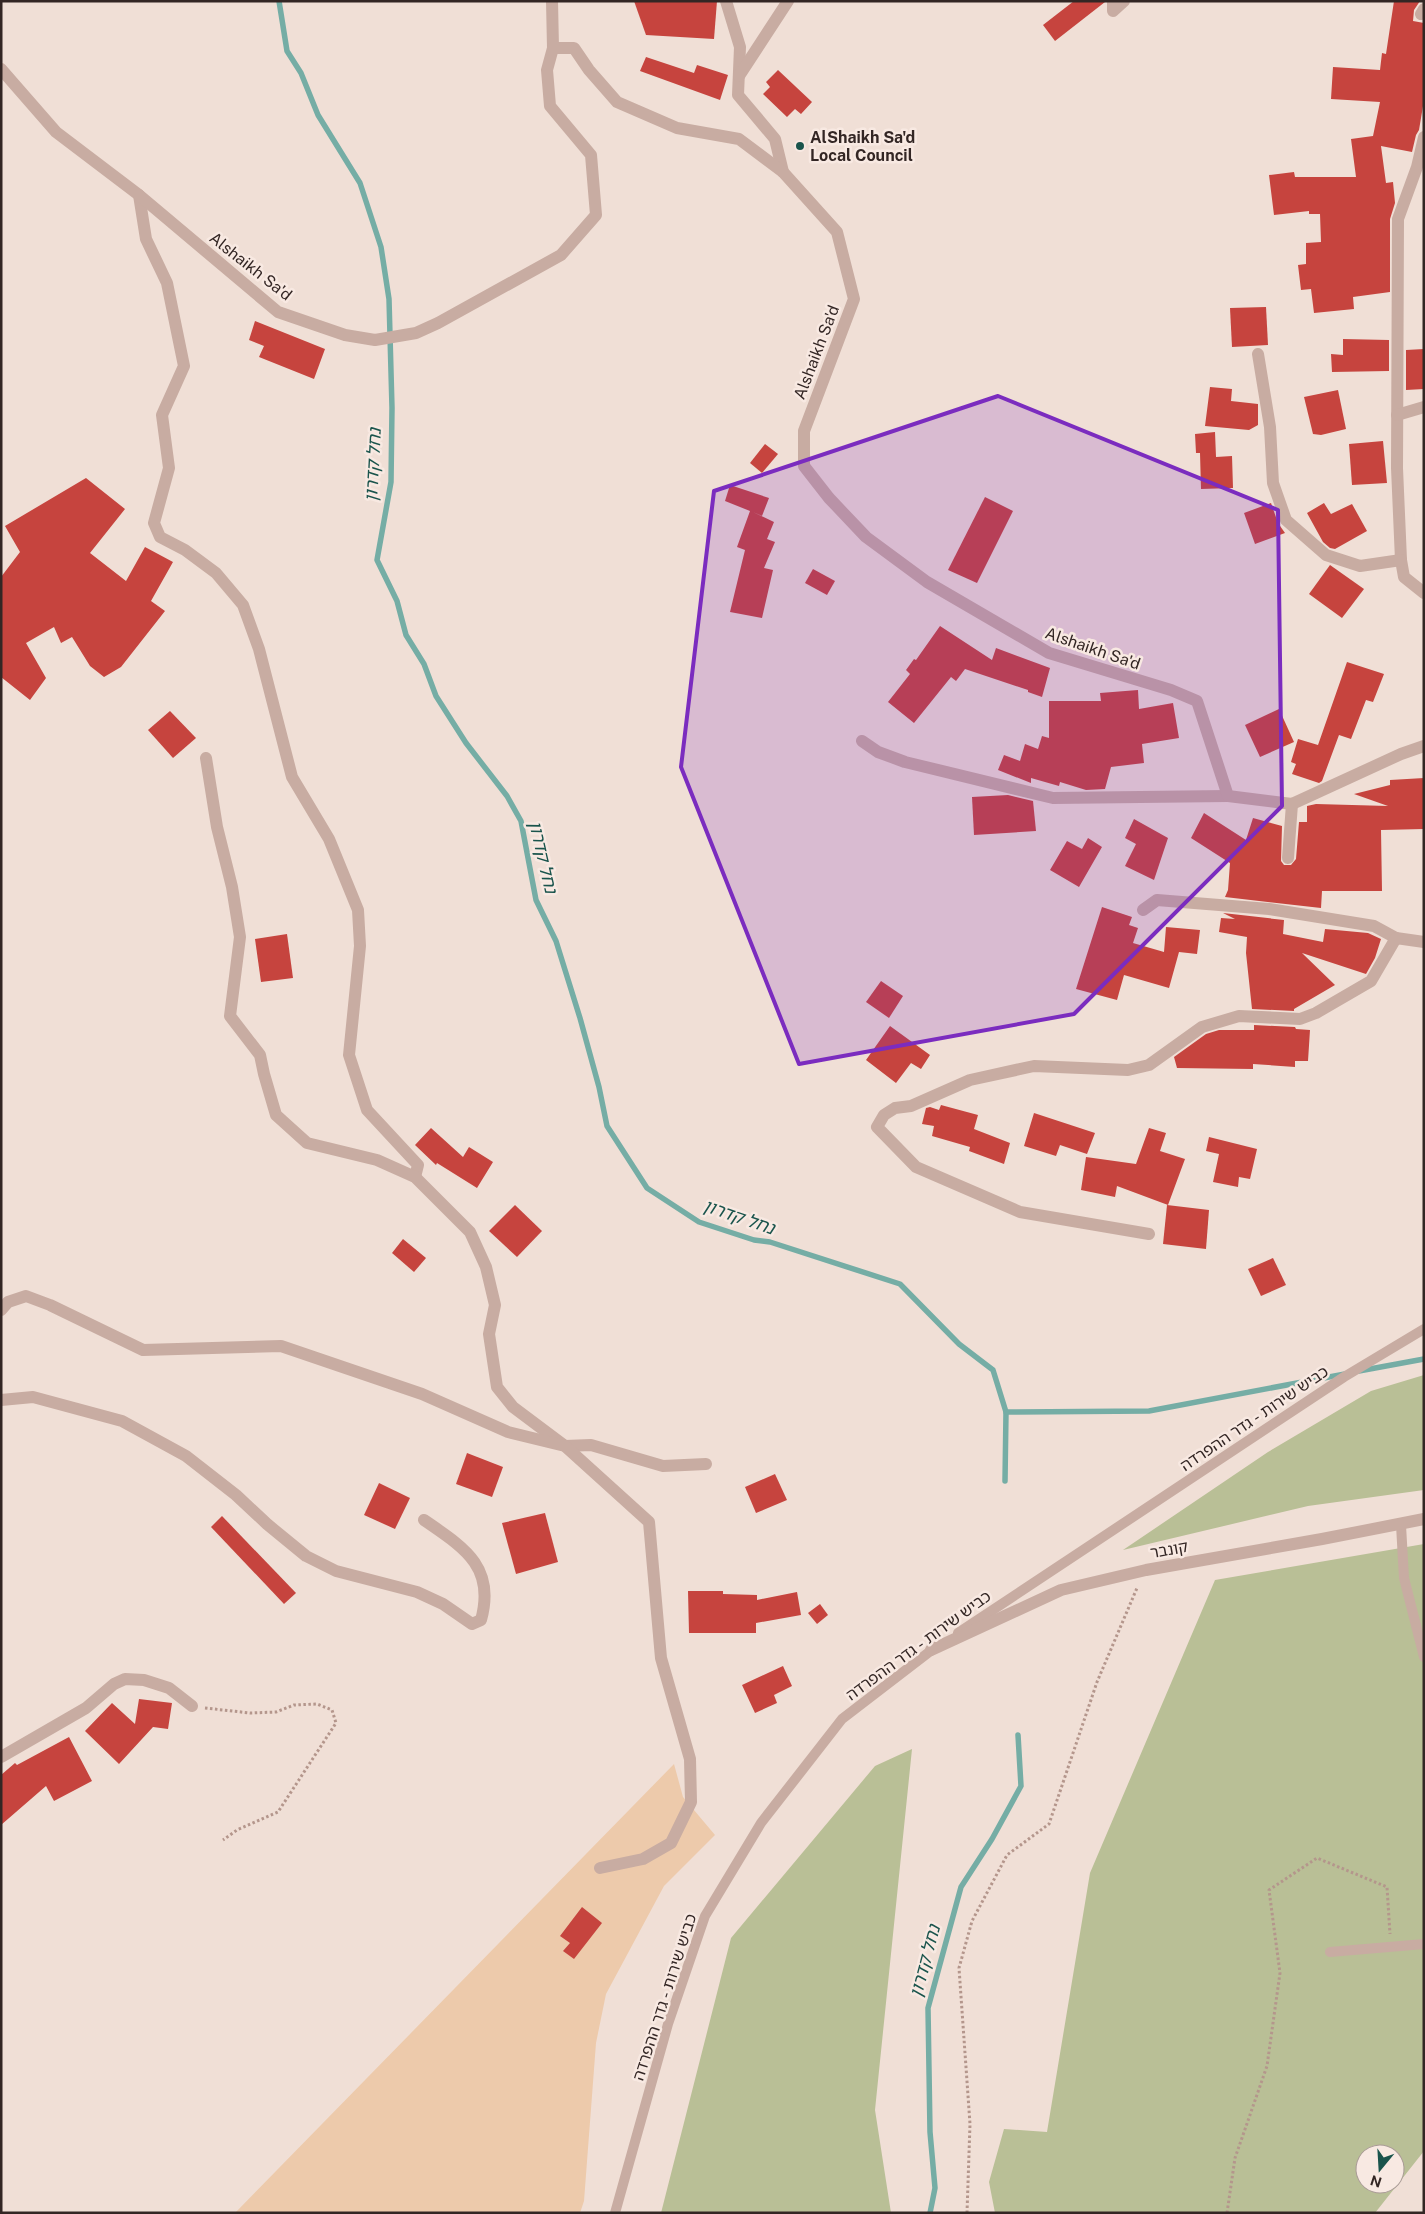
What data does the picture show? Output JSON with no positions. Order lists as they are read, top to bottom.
{
  "streets": {
    "street": ["Alshaikh Sa'd", "קונבר"],
    "lane": ["כביש שירות - גדר ההפרדה"]
  },
  "crossings": [
    ["כביש שירות - גדר ההפרדה", "קונבר"]
  ],
  "water": ["נחל קדרון"],
  "places": ["AlShaikh Sa'd Local Council"],
  "north": "bottom"
}
